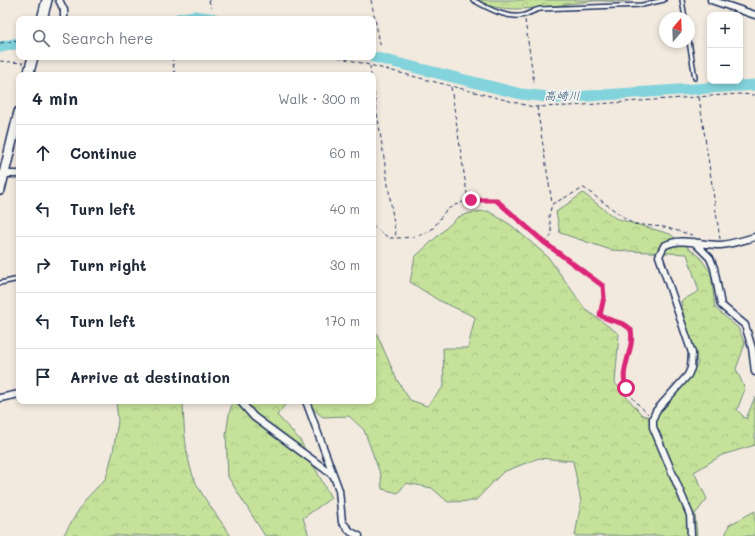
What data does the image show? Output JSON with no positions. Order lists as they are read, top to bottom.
{
  "water": ["高崎川"],
  "north": "top",
  "page": {
    "map_buttons": ["+", "−"],
    "search": "Search here",
    "heading": ["4 min", "Walk · 300 m"],
    "list": [
      ["Continue", "60 m"],
      ["Turn left", "40 m"],
      ["Turn right", "30 m"],
      ["Turn left", "170 m"],
      "Arrive at destination"
    ]
  }
}
